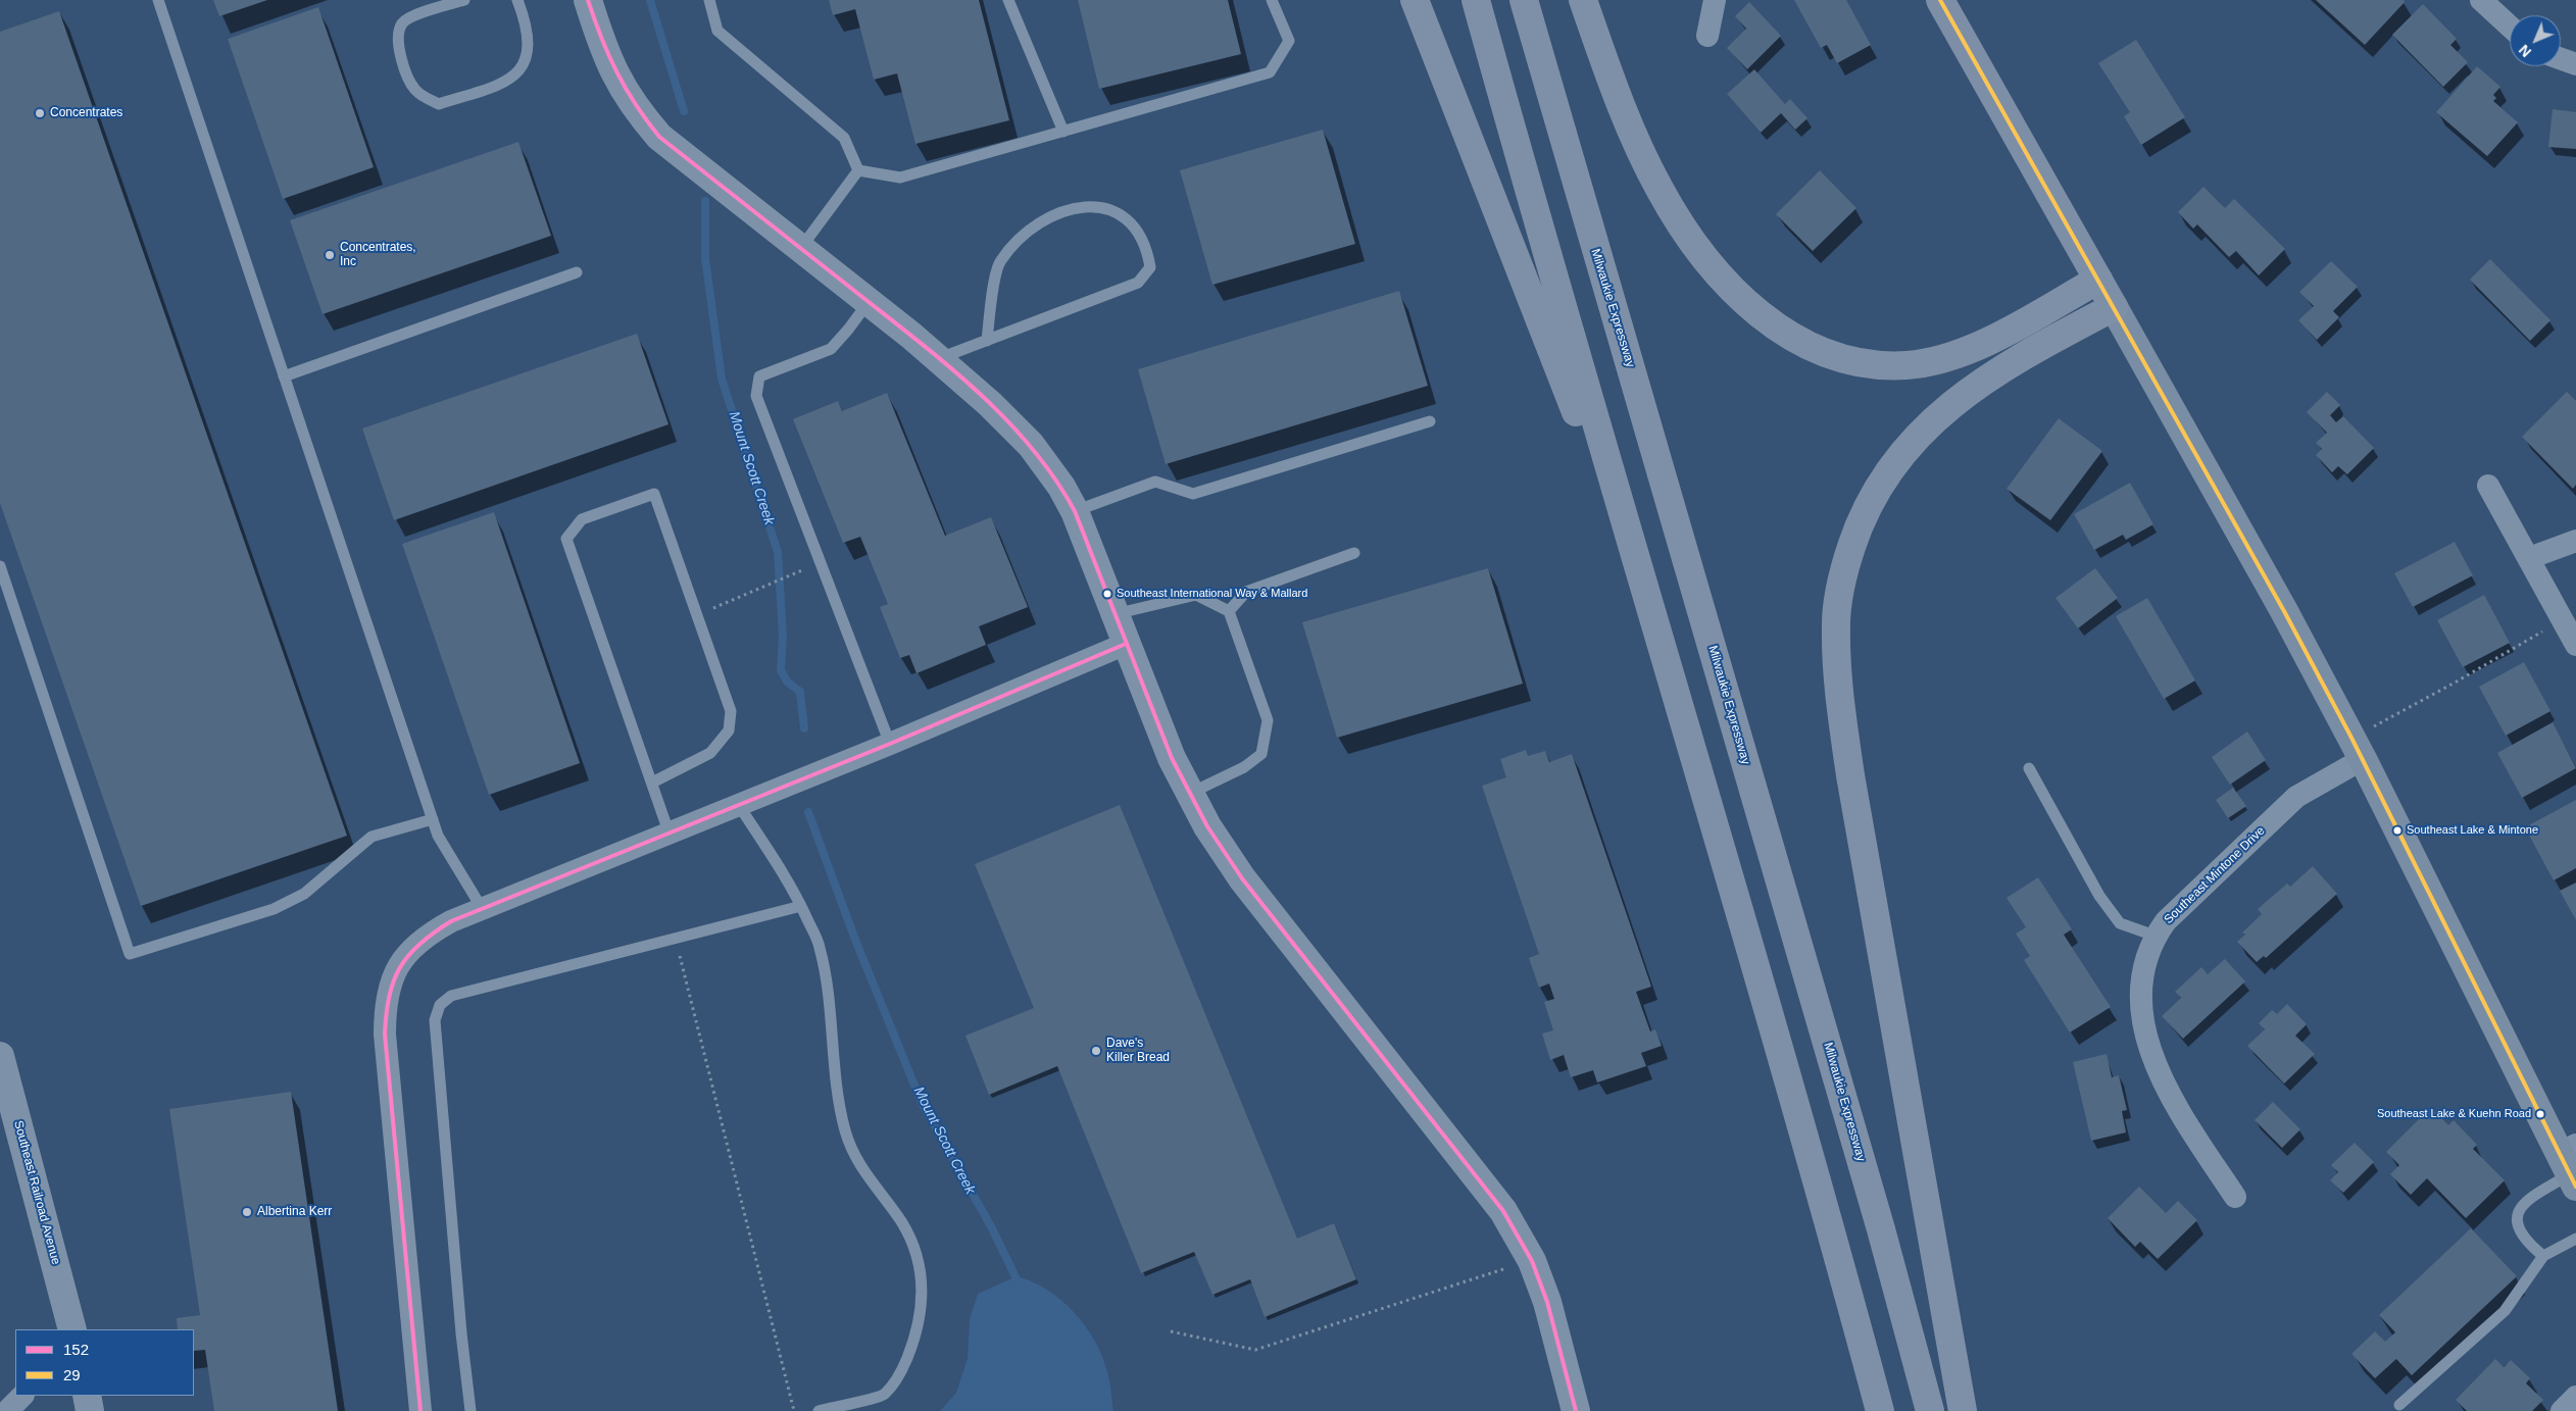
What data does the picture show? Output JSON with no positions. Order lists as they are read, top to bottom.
{
  "streets": {
    "highway": ["Milwaukie Expressway"],
    "street": ["Southeast Mintone Drive", "Southeast Railroad Avenue"]
  },
  "water": ["Mount Scott Creek"],
  "places": [
    "Concentrates",
    "Concentrates, Inc",
    "Southeast International Way & Mallard",
    "Southeast Lake & Mintone",
    "Dave's Killer Bread",
    "Southeast Lake & Kuehn Road",
    "Albertina Kerr"
  ],
  "lines": ["transit line 152", "transit line 29"],
  "legend": ["152", "29"],
  "north": "bottom left"
}
